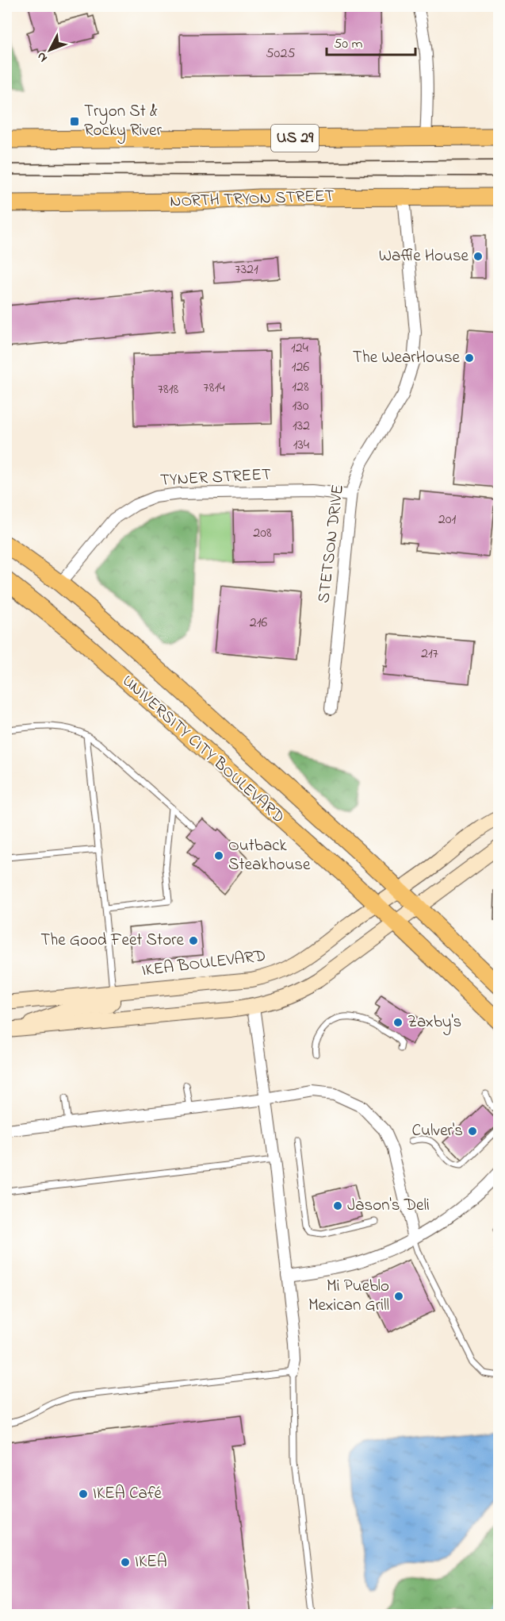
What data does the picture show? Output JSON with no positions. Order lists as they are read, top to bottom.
{
  "streets": {
    "main road": ["US 29", "NORTH TRYON STREET", "UNIVERSITY CITY BOULEVARD"],
    "street": ["TYNER STREET", "STETSON DRIVE", "IKEA BOULEVARD"]
  },
  "crossings": [
    ["NORTH TRYON STREET", "STETSON DRIVE"],
    ["TYNER STREET", "STETSON DRIVE"],
    ["TYNER STREET", "UNIVERSITY CITY BOULEVARD"],
    ["UNIVERSITY CITY BOULEVARD", "IKEA BOULEVARD"]
  ],
  "places": {
    "transit": ["Tryon St & Rocky River"],
    "other": [
      "Waffle House",
      "The WearHouse",
      "Outback Steakhouse",
      "The Good Feet Store",
      "Zaxby's",
      "Culver's",
      "Jason's Deli",
      "Mi Pueblo Mexican Grill",
      "IKEA Café",
      "IKEA"
    ]
  },
  "house_numbers": [
    "5025",
    "7321",
    "124",
    "126",
    "128",
    "7814",
    "7818",
    "130",
    "132",
    "134",
    "201",
    "208",
    "216",
    "217"
  ],
  "scale_bar": "50 m",
  "north": "bottom left"
}
